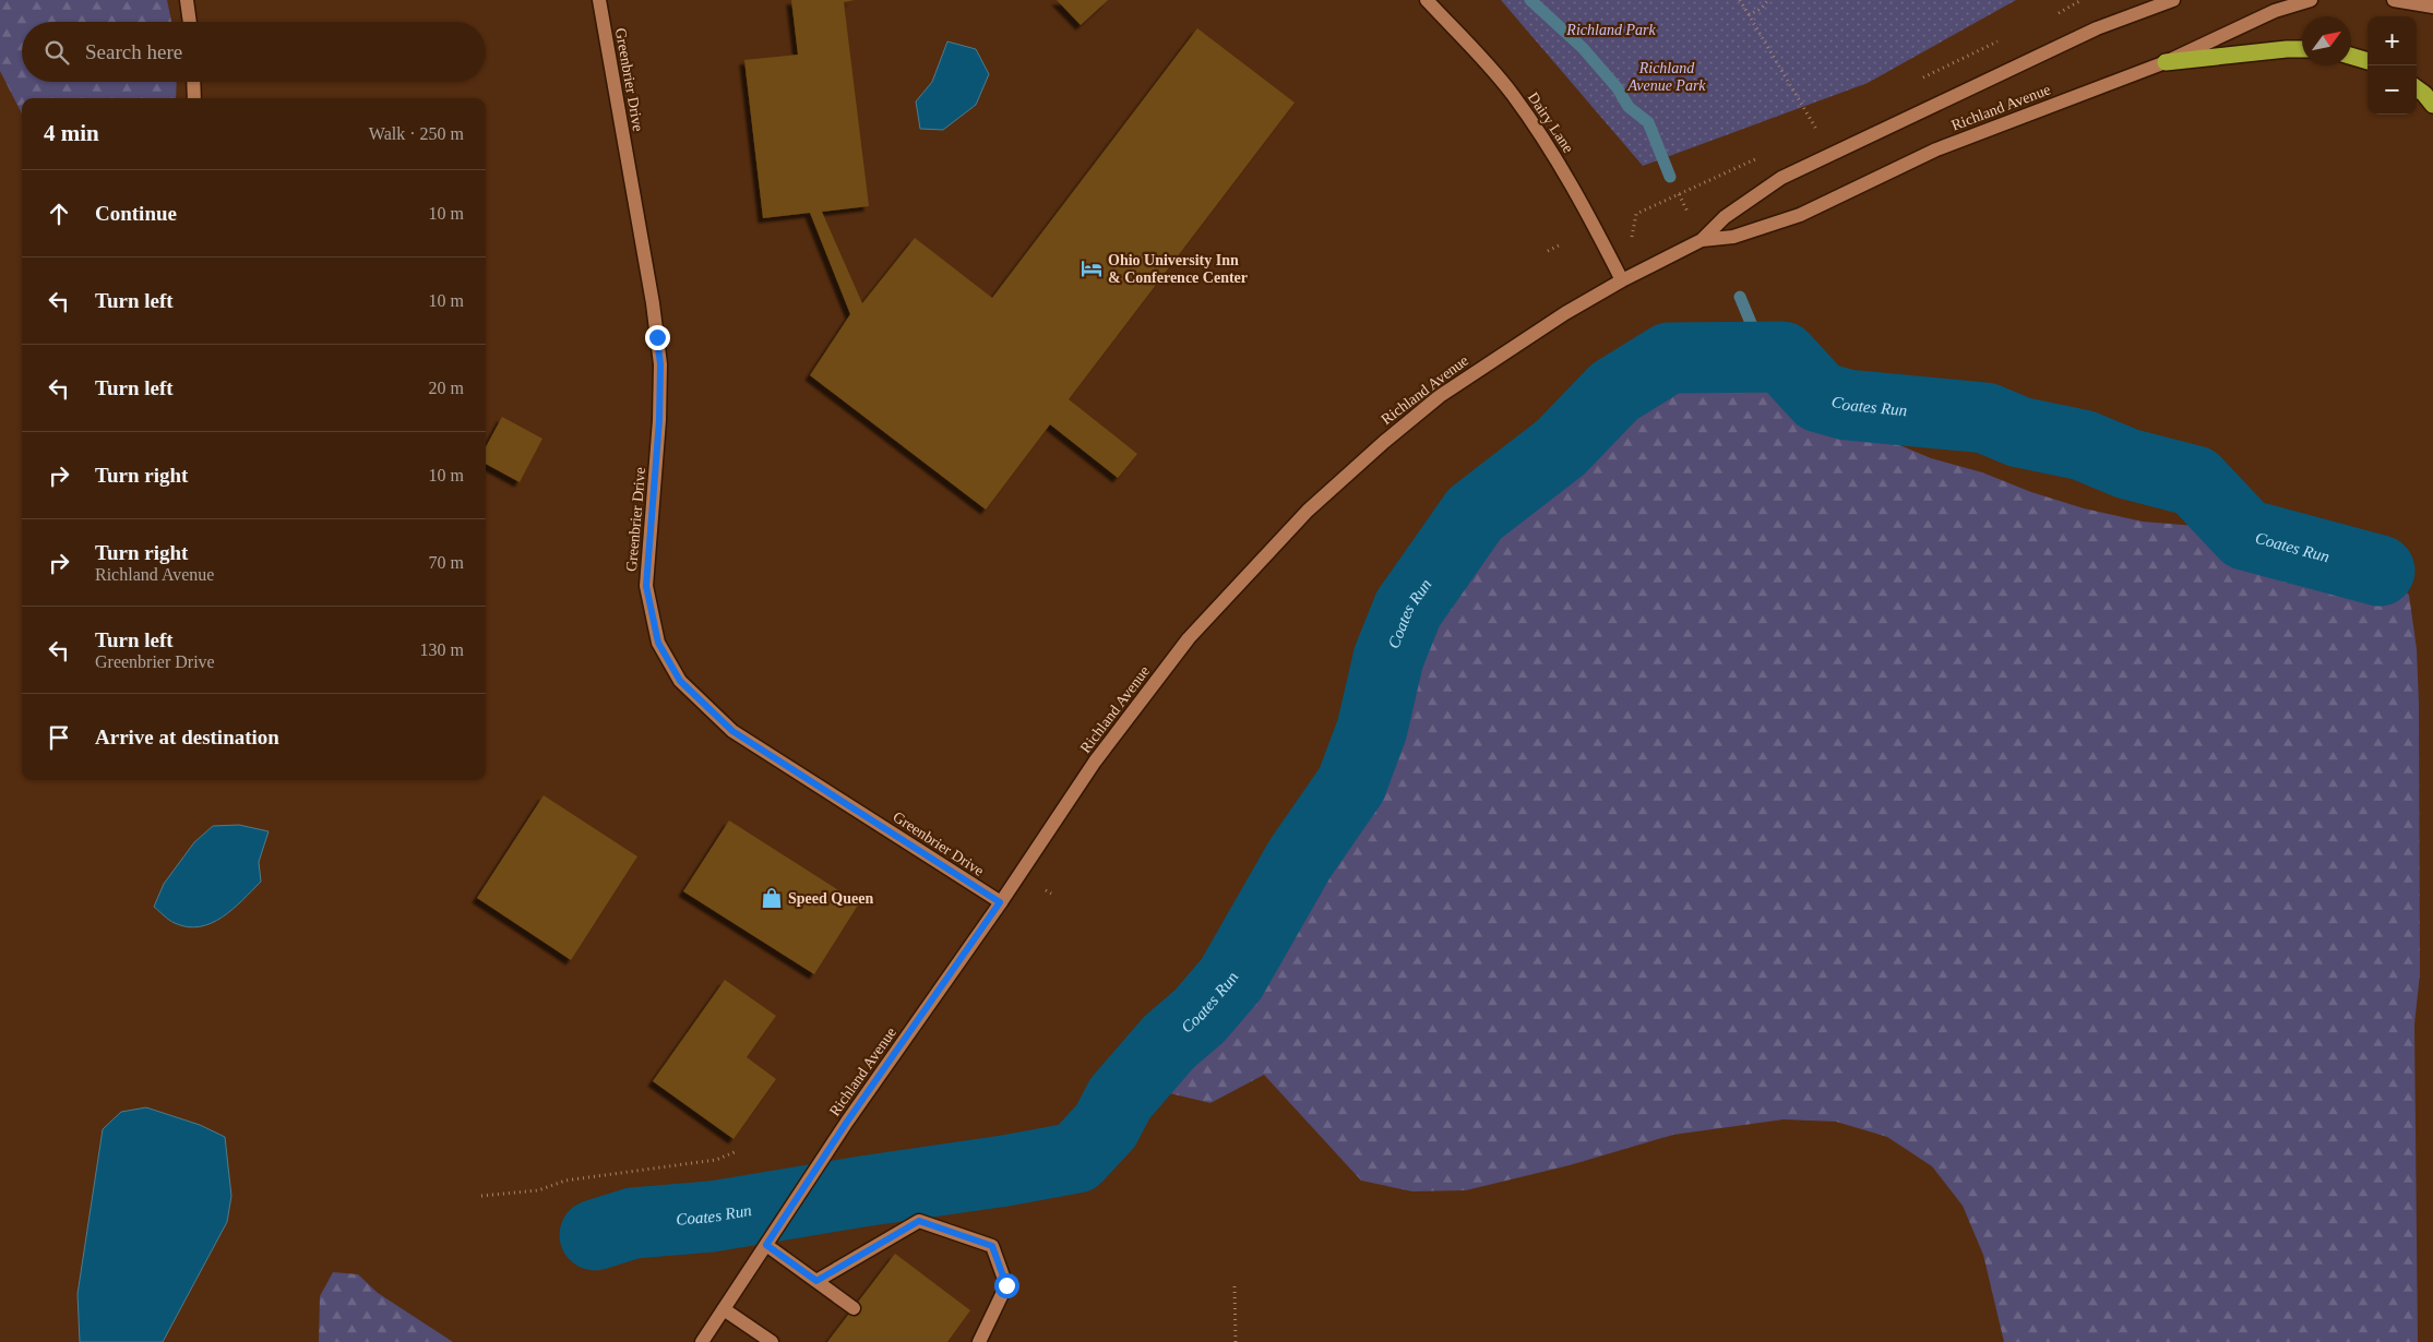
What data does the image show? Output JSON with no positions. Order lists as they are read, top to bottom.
{
  "streets": {
    "main road": ["Greenbrier Drive", "Richland Avenue", "Dairy Lane"]
  },
  "crossings": [
    ["Greenbrier Drive", "Richland Avenue"],
    ["Richland Avenue", "Dairy Lane"]
  ],
  "water": ["Coates Run"],
  "parks": ["Richland Park", "Richland Avenue Park"],
  "places": {
    "hotel": ["Ohio University Inn & Conference Center"],
    "shop": ["Speed Queen"]
  },
  "north": "top right",
  "page": {
    "map_buttons": ["+", "−"],
    "search": "Search here",
    "heading": ["4 min", "Walk · 250 m"],
    "list": [
      ["Continue", "10 m"],
      ["Turn left", "10 m"],
      ["Turn left", "20 m"],
      ["Turn right", "10 m"],
      ["Turn right", "Richland Avenue", "70 m"],
      ["Turn left", "Greenbrier Drive", "130 m"],
      "Arrive at destination"
    ]
  }
}
